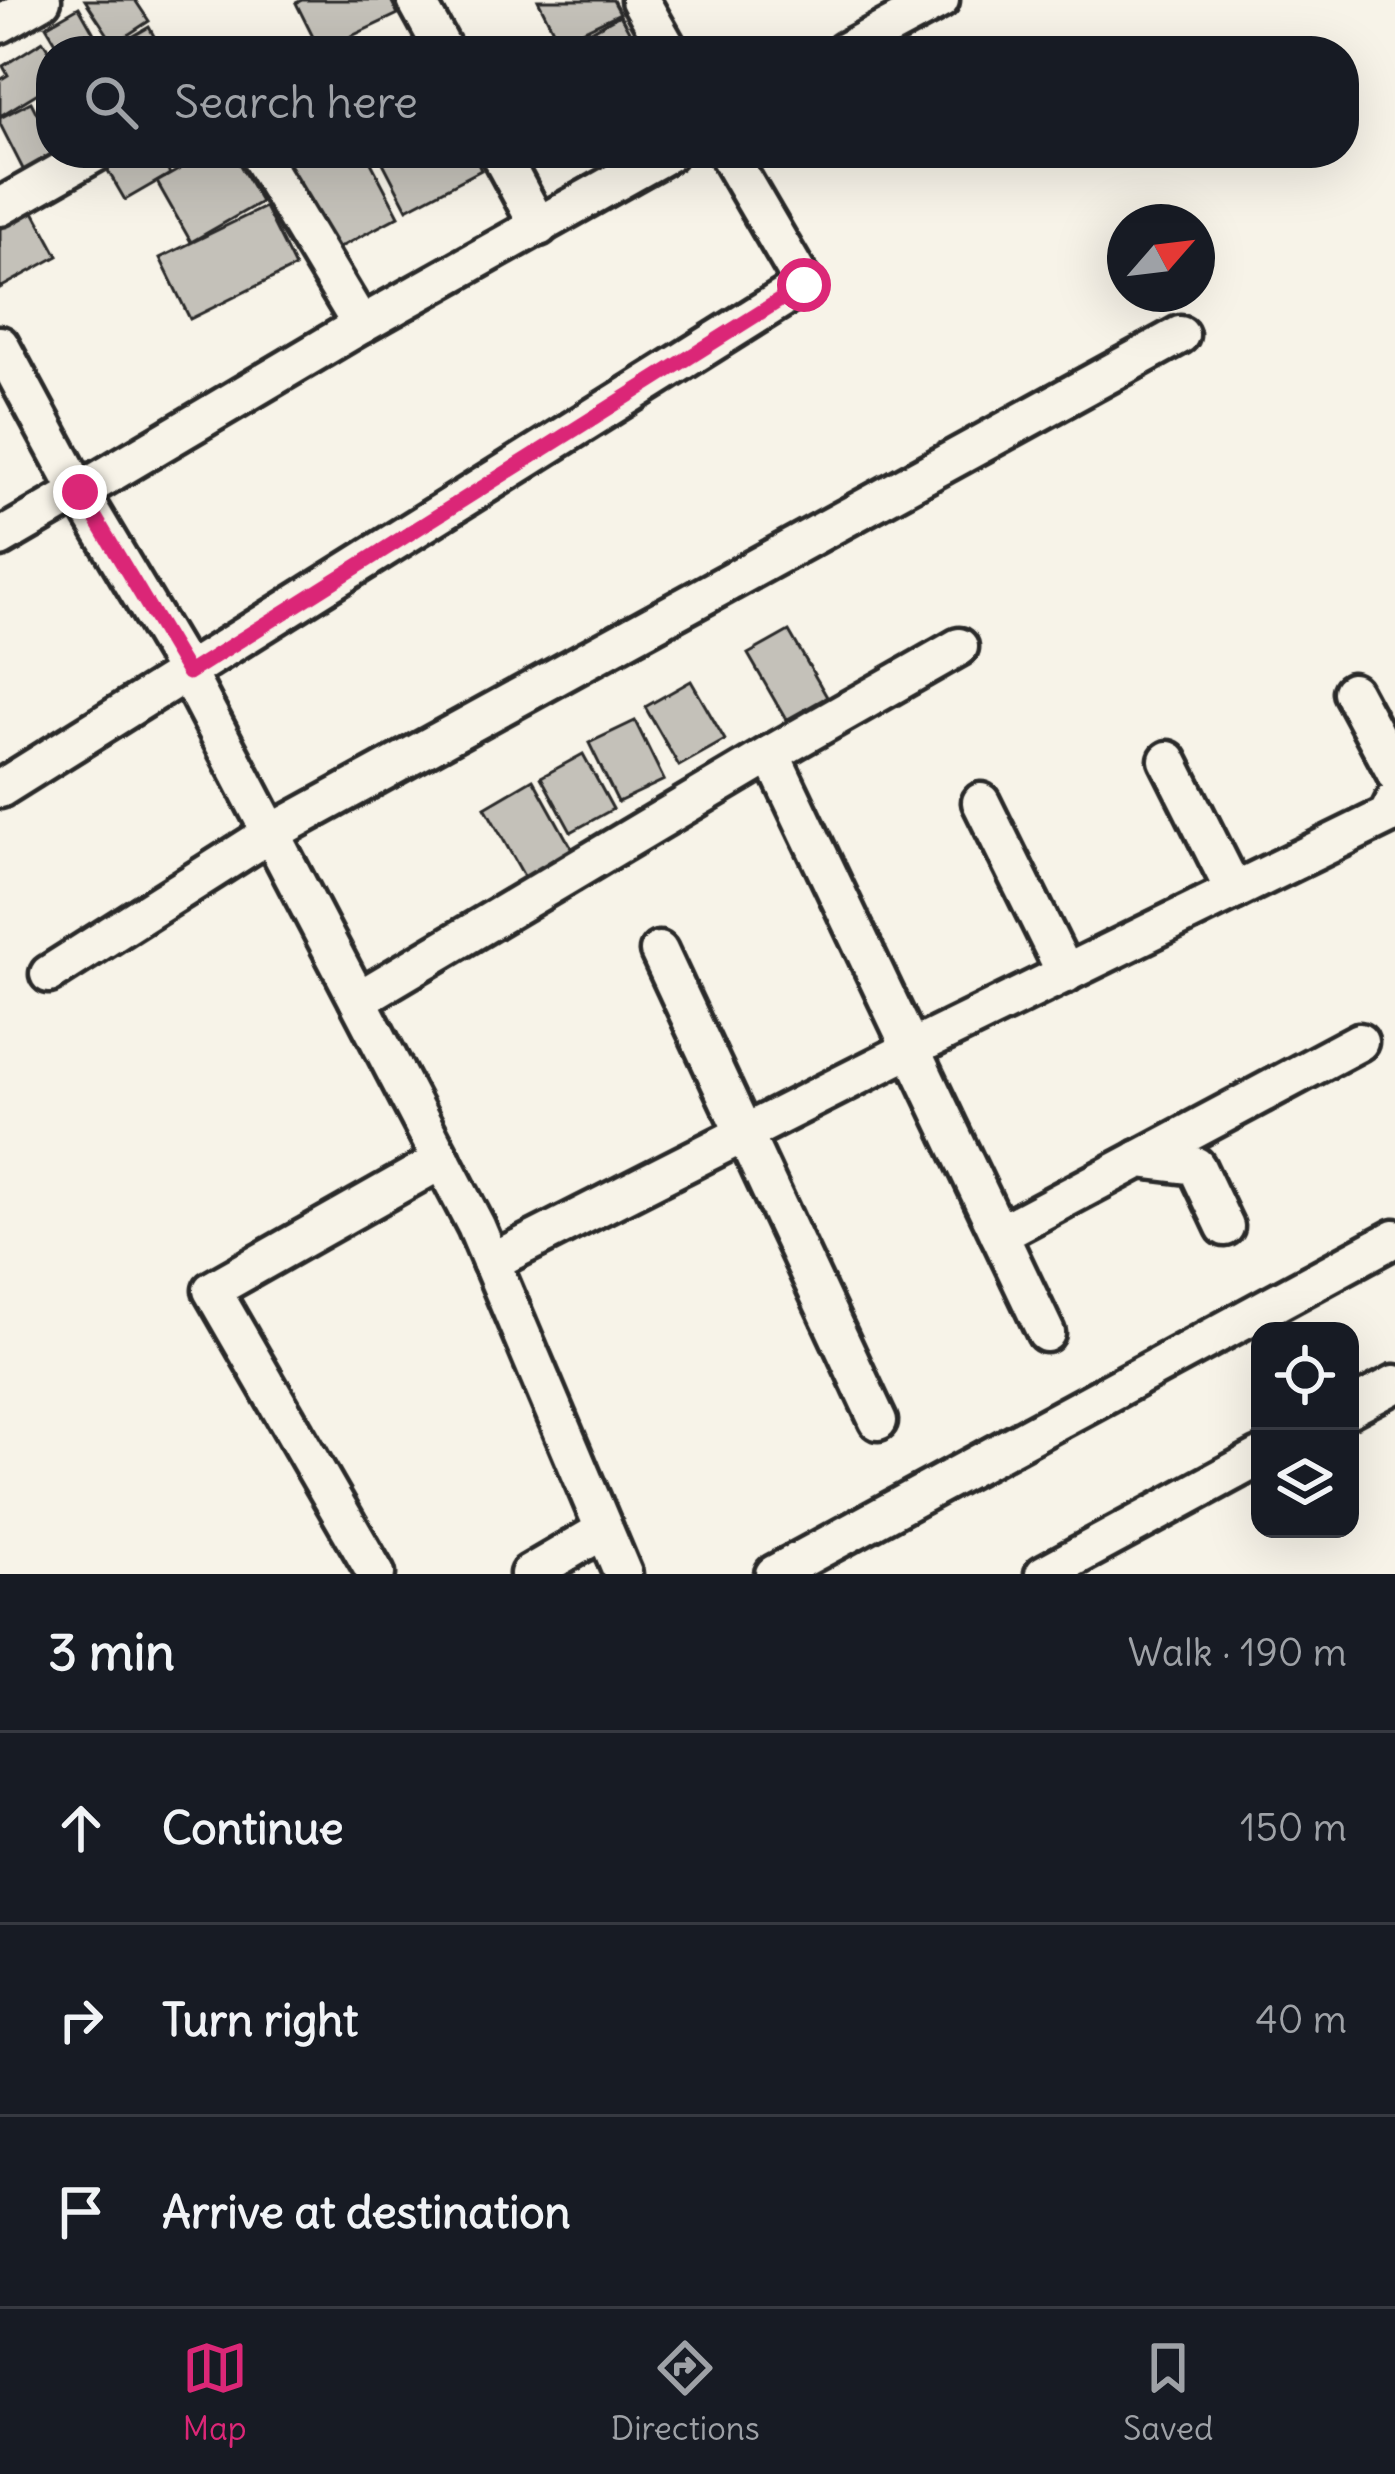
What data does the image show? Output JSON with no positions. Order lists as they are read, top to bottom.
{
  "north": "top right",
  "page": {
    "search": "Search here",
    "heading": ["3 min", "Walk · 190 m"],
    "list": [
      ["Continue", "150 m"],
      ["Turn right", "40 m"],
      "Arrive at destination"
    ],
    "nav": ["Map", "Directions", "Saved"]
  }
}
